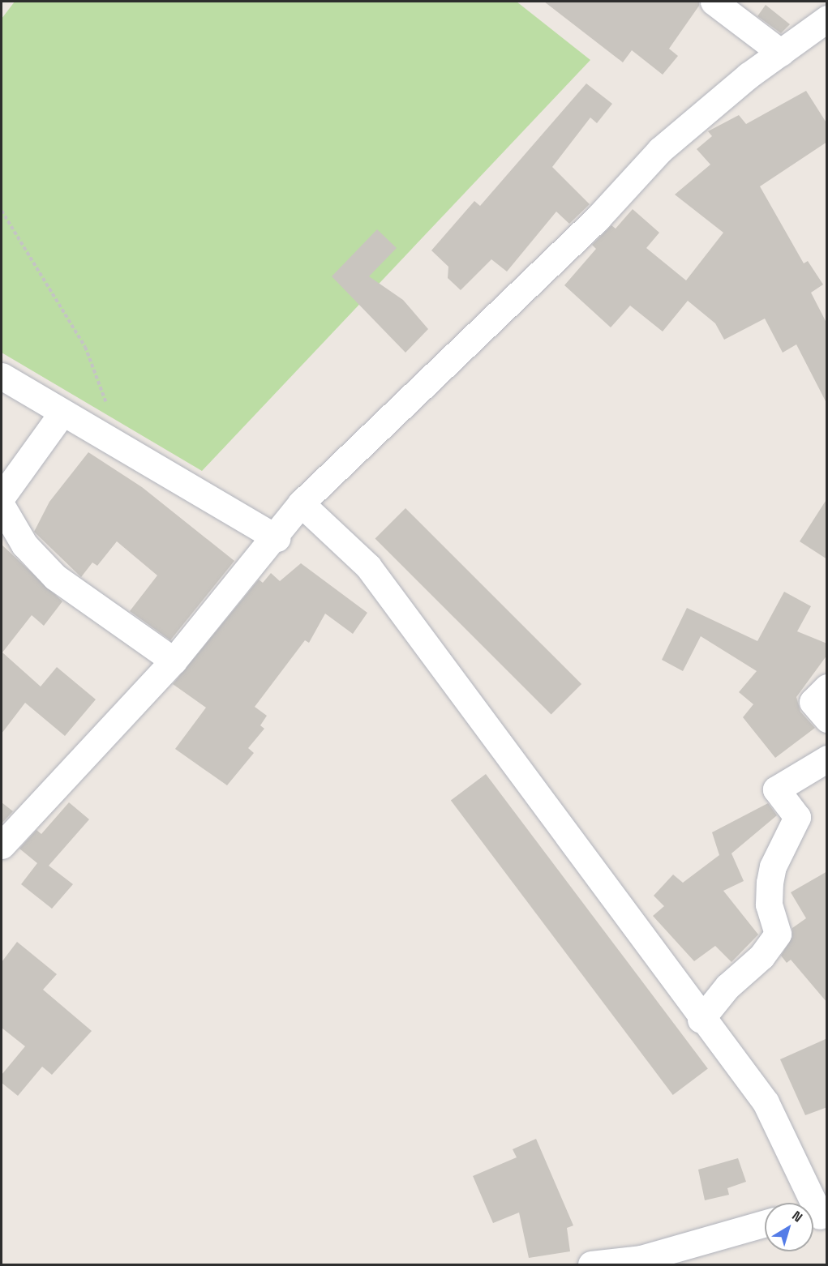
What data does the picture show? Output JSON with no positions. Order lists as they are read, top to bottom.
{
  "north": "top right"
}
